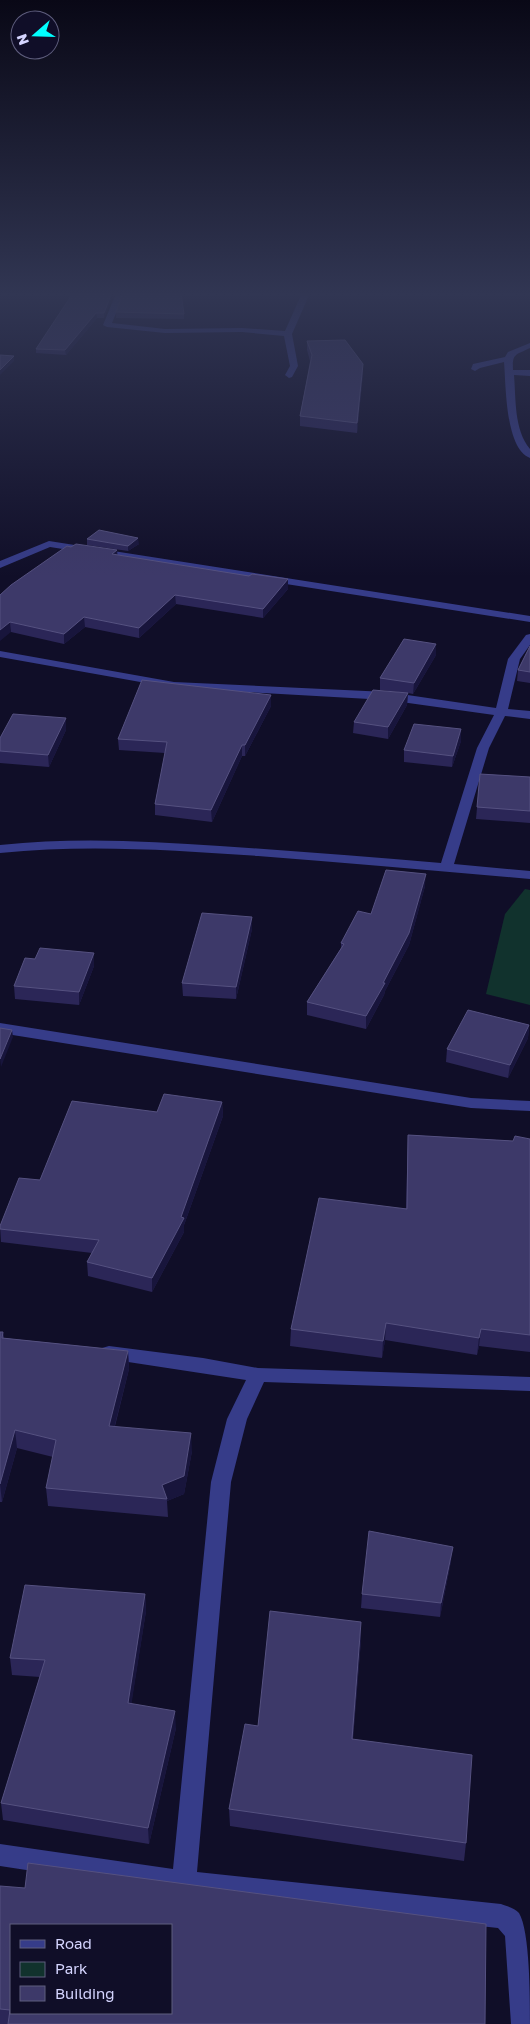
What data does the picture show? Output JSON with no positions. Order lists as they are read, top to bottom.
{
  "legend": ["Road", "Park", "Building"],
  "north": "left"
}
